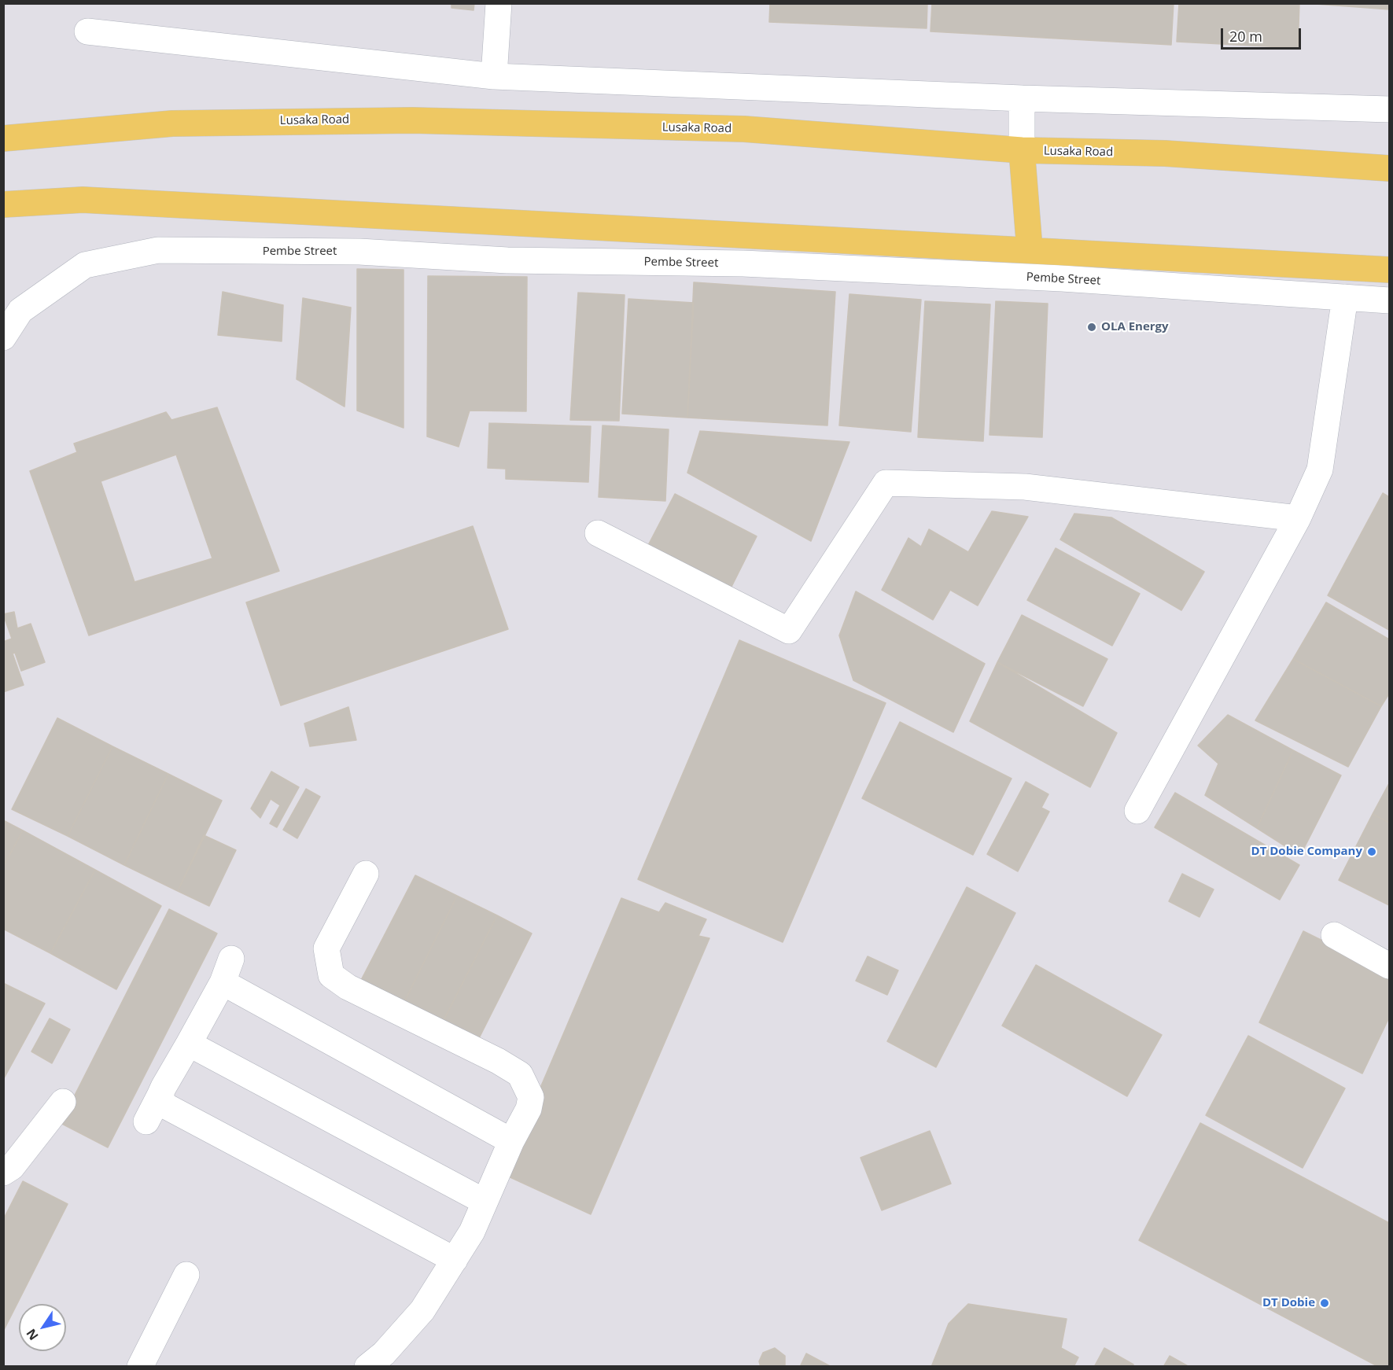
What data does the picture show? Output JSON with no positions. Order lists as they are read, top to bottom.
{
  "streets": {
    "main road": ["Lusaka Road"],
    "street": ["Pembe Street"]
  },
  "places": ["OLA Energy", "DT Dobie Company", "DT Dobie"],
  "scale_bar": "20 m",
  "north": "bottom left"
}
